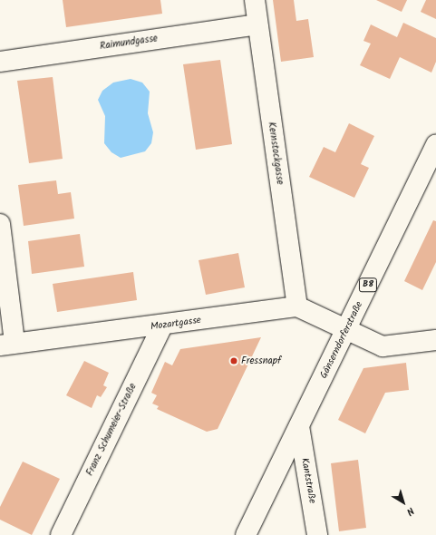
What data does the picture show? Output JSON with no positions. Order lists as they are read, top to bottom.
{
  "streets": {
    "street": [
      "Raimundgasse",
      "Kernstockgasse",
      "B8",
      "Mozartgasse",
      "Gänserndorferstraße",
      "Franz Schumeier-Straße",
      "Kantstraße"
    ]
  },
  "crossings": [
    ["Raimundgasse", "Kernstockgasse"],
    ["Kernstockgasse", "Mozartgasse"],
    ["Mozartgasse", "Franz Schumeier-Straße"],
    ["Gänserndorferstraße", "Kantstraße"]
  ],
  "places": ["Fressnapf"],
  "north": "bottom right"
}
